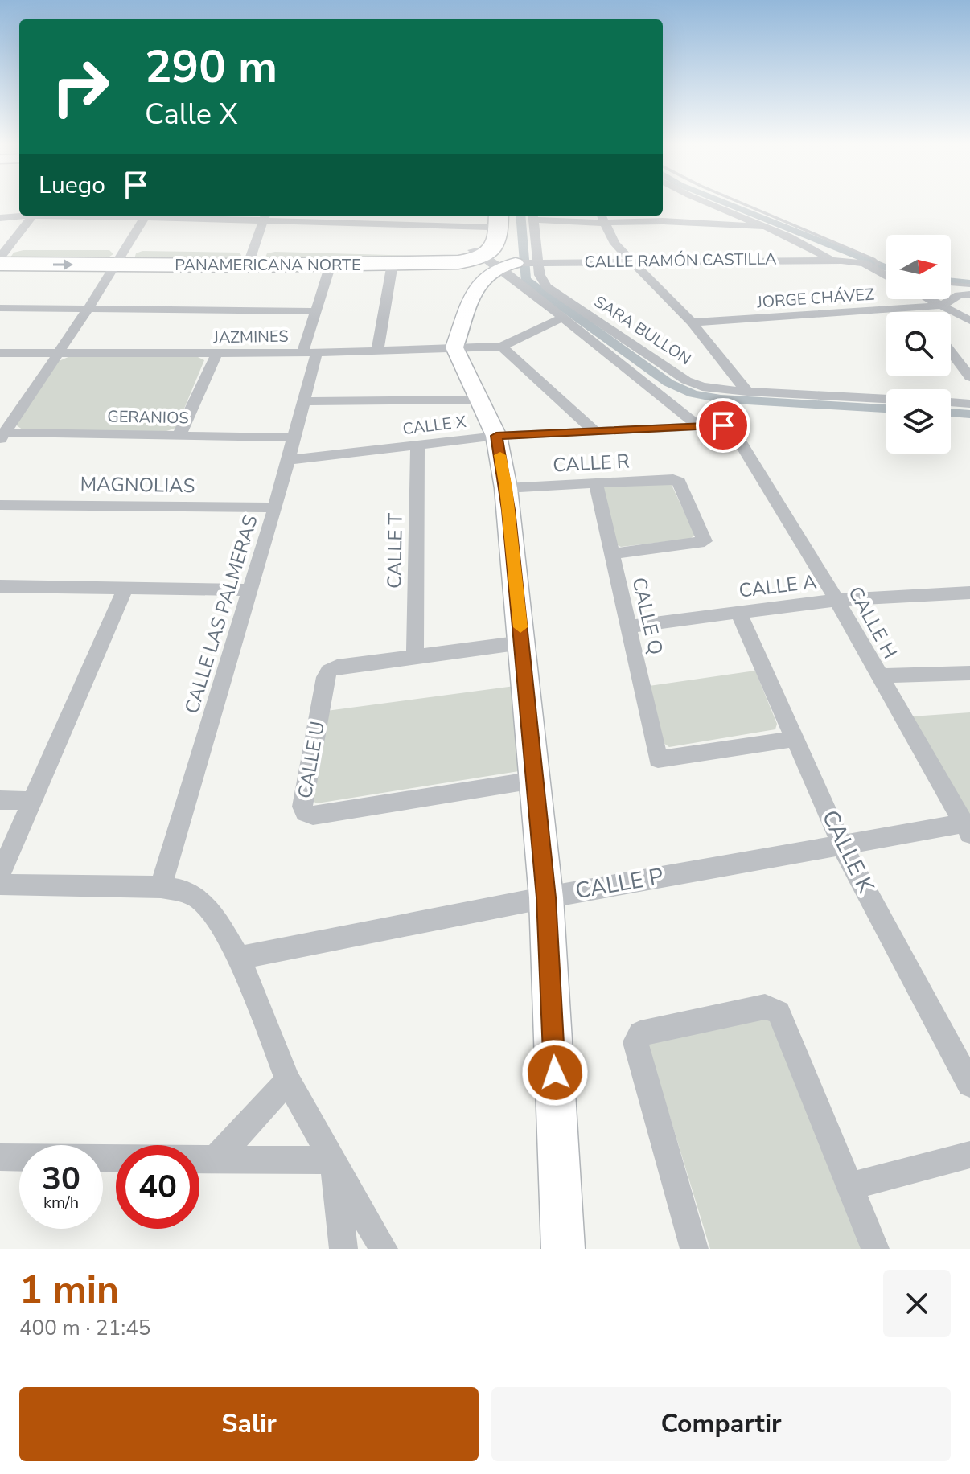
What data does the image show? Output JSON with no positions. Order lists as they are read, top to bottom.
{
  "streets": {
    "highway": ["PANAMERICANA NORTE"],
    "street": [
      "CALLE RAMÓN CASTILLA",
      "JORGE CHÁVEZ",
      "SARA BULLON",
      "JAZMINES",
      "GERANIOS",
      "CALLE X",
      "CALLE R",
      "MAGNOLIAS",
      "CALLE T",
      "CALLE A",
      "CALLE LAS PALMERAS",
      "CALLE Q",
      "CALLE H",
      "CALLE U",
      "CALLE K",
      "CALLE P"
    ]
  },
  "crossings": [
    ["CALLE RAMÓN CASTILLA", "PANAMERICANA NORTE"],
    ["CALLE RAMÓN CASTILLA", "SARA BULLON"],
    ["PANAMERICANA NORTE", "CALLE LAS PALMERAS"],
    ["JAZMINES", "CALLE LAS PALMERAS"],
    ["GERANIOS", "CALLE LAS PALMERAS"],
    ["CALLE X", "CALLE T"],
    ["CALLE X", "CALLE LAS PALMERAS"],
    ["CALLE X", "CALLE H"],
    ["CALLE R", "CALLE Q"],
    ["MAGNOLIAS", "CALLE LAS PALMERAS"],
    ["CALLE T", "CALLE U"],
    ["CALLE A", "CALLE Q"],
    ["CALLE A", "CALLE H"],
    ["CALLE A", "CALLE K"],
    ["CALLE Q", "CALLE K"],
    ["CALLE H", "CALLE P"],
    ["CALLE K", "CALLE P"]
  ],
  "north": "right",
  "page": {
    "turn": ["290 m", "Calle X"],
    "then": "Luego",
    "speed": "30 km/h",
    "limit": "40",
    "heading": ["1 min", "400 m · 21:45"],
    "buttons": ["Salir", "Compartir"]
  }
}
